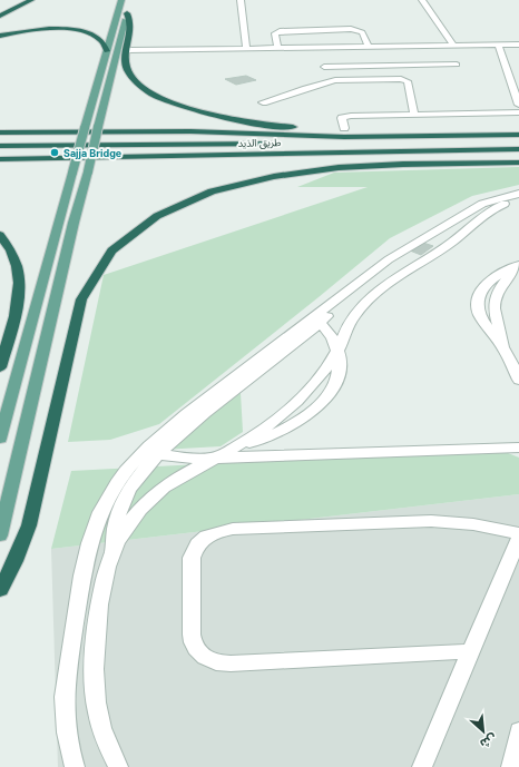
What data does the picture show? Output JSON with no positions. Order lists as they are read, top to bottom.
{
  "streets": {
    "highway": ["طريق الذيد"]
  },
  "places": ["Sajja Bridge"],
  "north": "bottom right"
}
